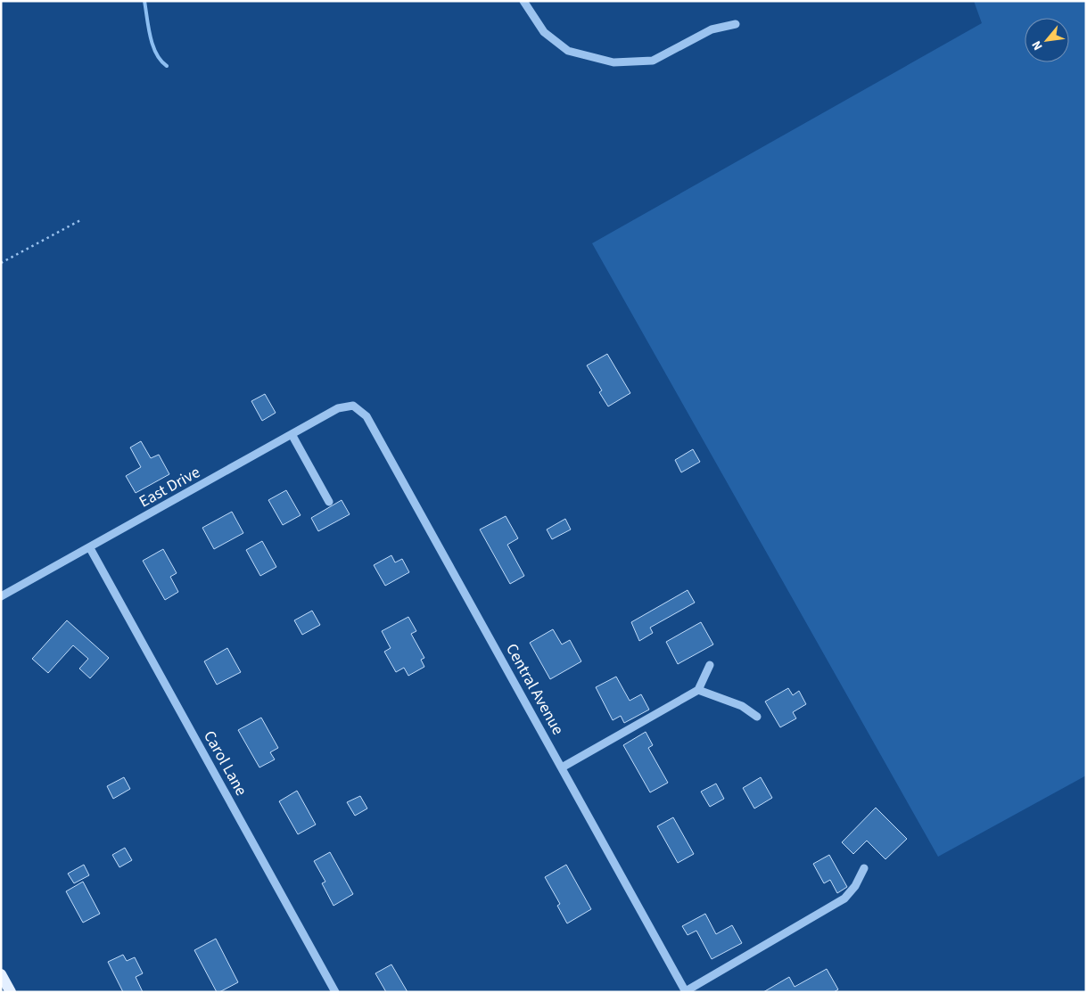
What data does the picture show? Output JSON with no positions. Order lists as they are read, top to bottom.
{
  "streets": {
    "street": ["East Drive", "Central Avenue", "Carol Lane"]
  },
  "crossings": [
    ["East Drive", "Central Avenue"],
    ["East Drive", "Carol Lane"]
  ],
  "north": "bottom left"
}
